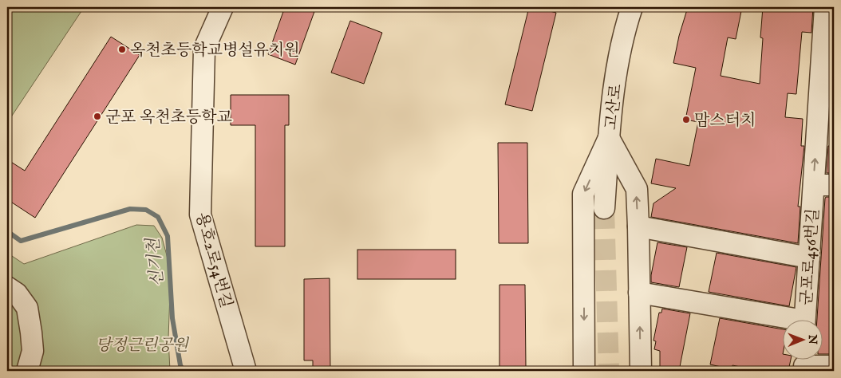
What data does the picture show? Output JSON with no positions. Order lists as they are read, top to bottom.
{
  "streets": {
    "street": ["고산로", "군포로456번길", "용호2로54번길"]
  },
  "water": ["신기천"],
  "parks": ["당정근린공원"],
  "places": ["옥천초등학교병설유치원", "군포 옥천초등학교", "맘스터치"],
  "north": "right"
}
